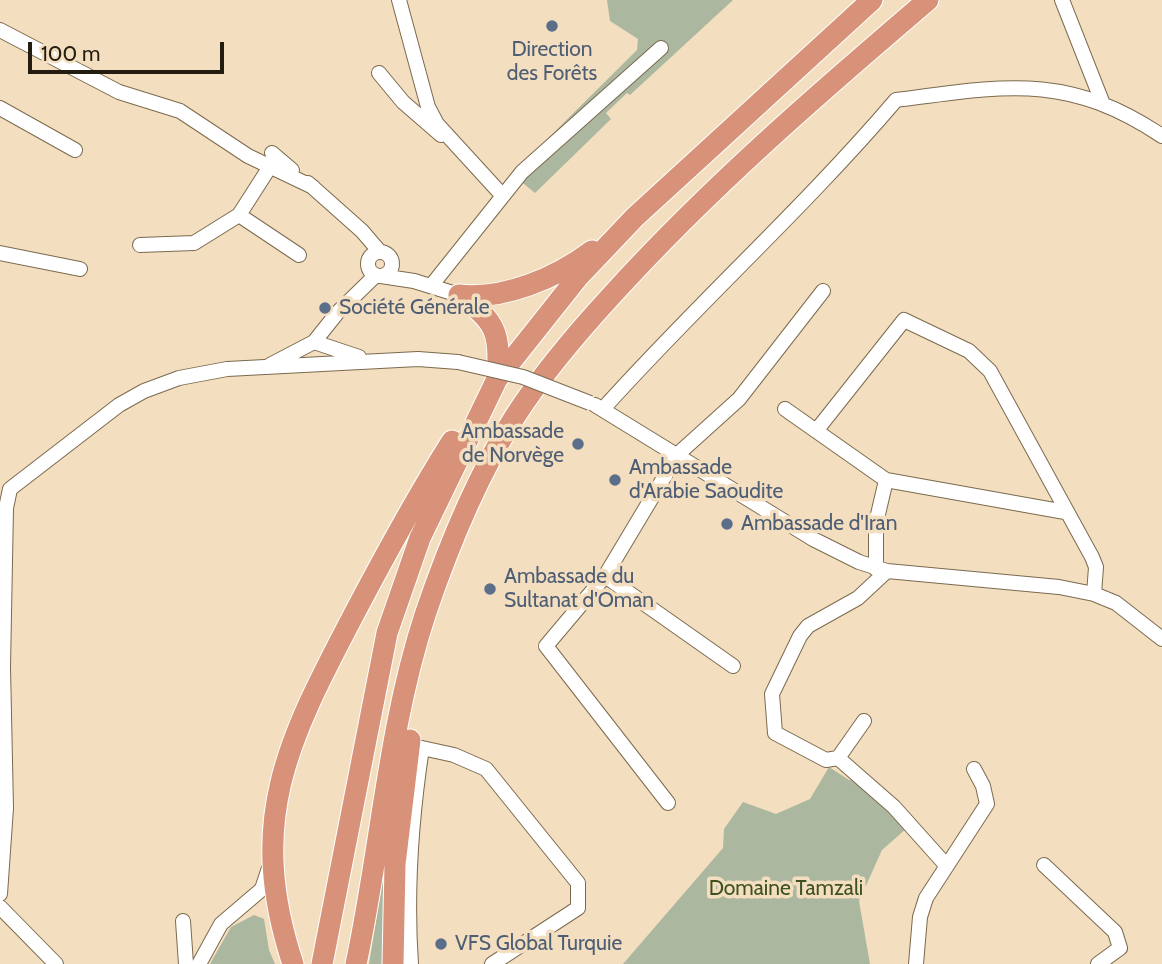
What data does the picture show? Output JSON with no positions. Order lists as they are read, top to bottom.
{
  "parks": ["Domaine Tamzali"],
  "places": [
    "Direction des Forêts",
    "Société Générale",
    "Ambassade de Norvège",
    "Ambassade d'Arabie Saoudite",
    "Ambassade d'Iran",
    "Ambassade du Sultanat d'Oman",
    "VFS Global Turquie"
  ],
  "scale_bar": "100 m"
}
